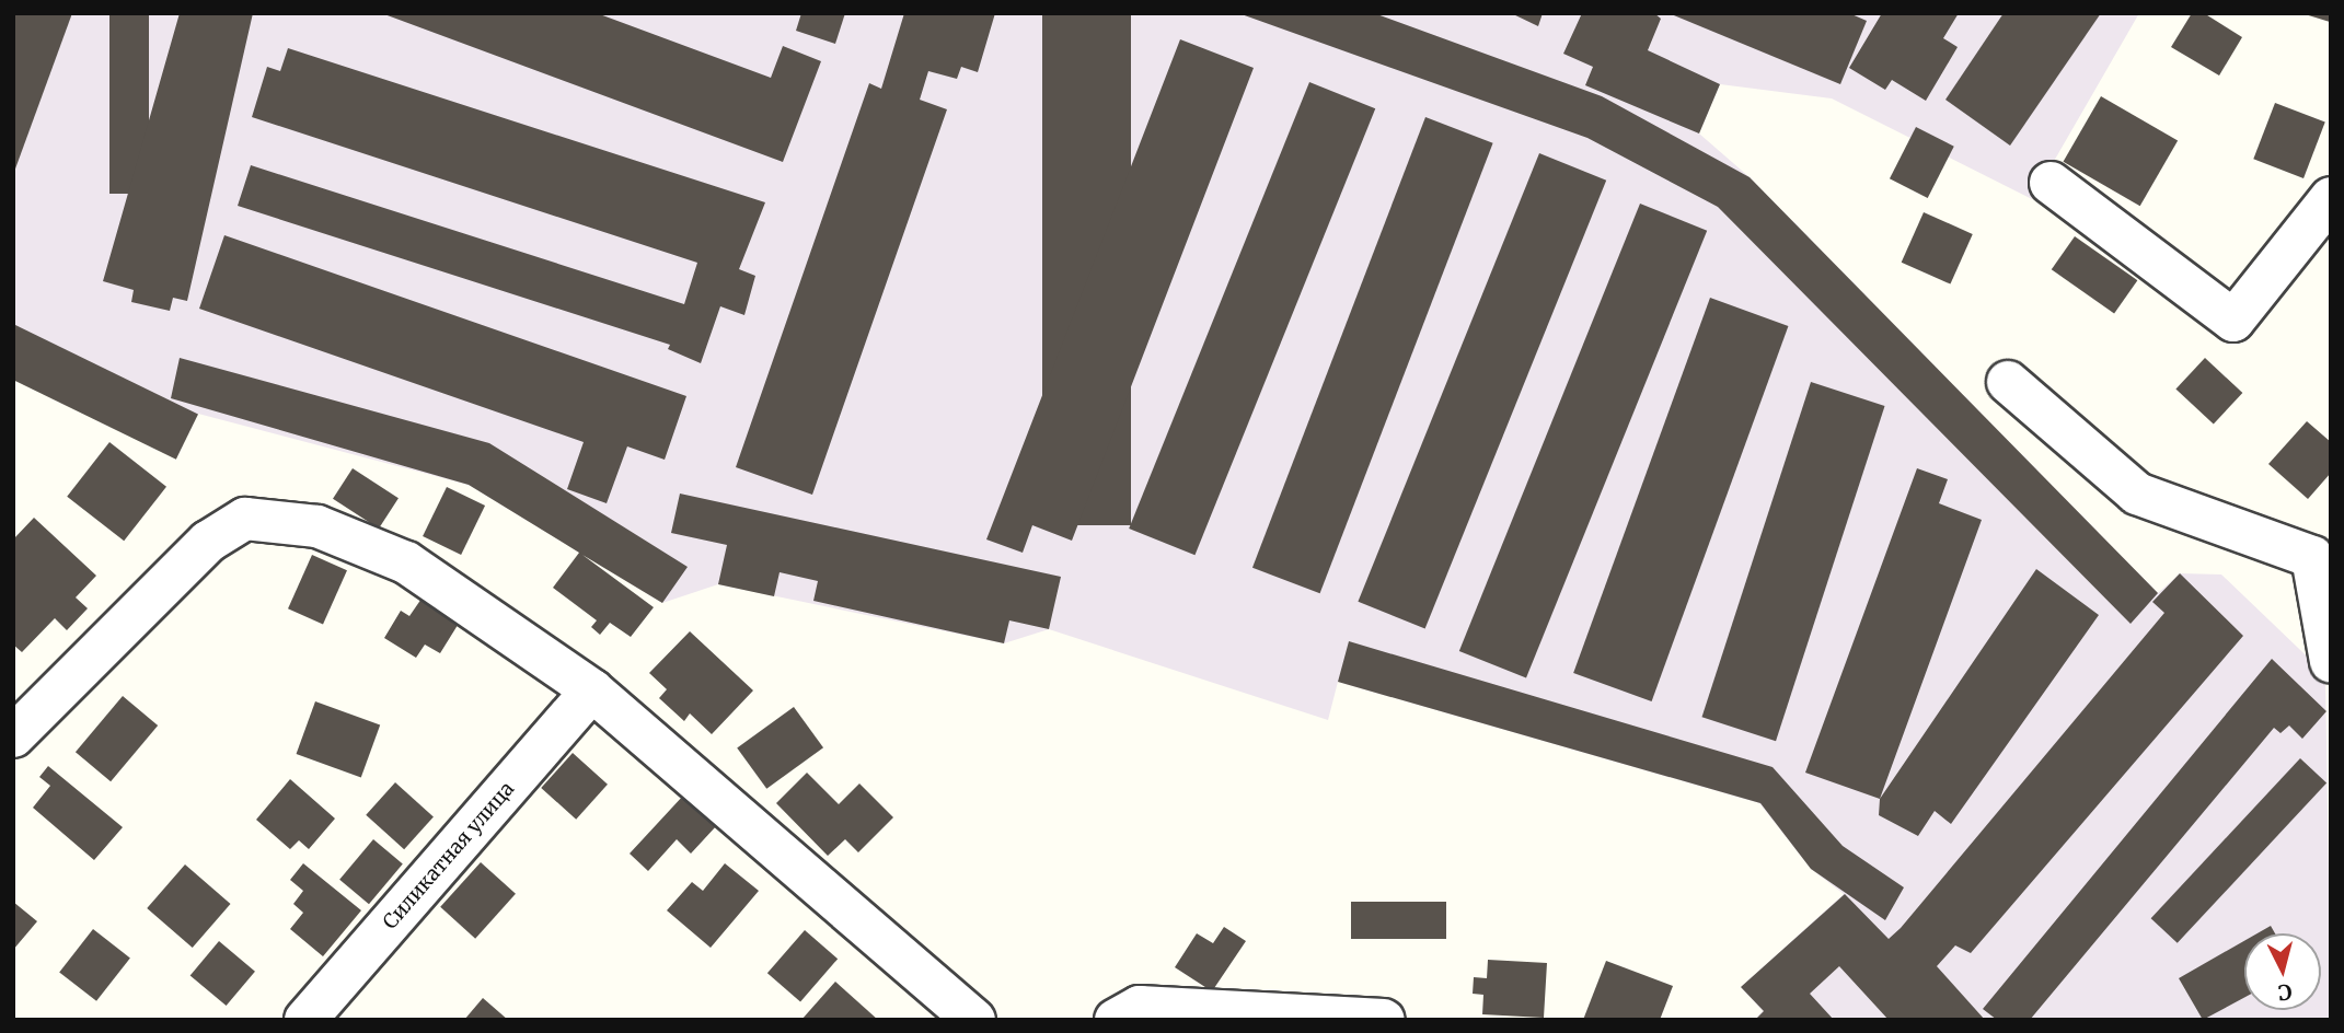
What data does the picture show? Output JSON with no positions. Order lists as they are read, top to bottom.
{
  "streets": {
    "street": ["Силикатная улица"]
  },
  "north": "bottom"
}
